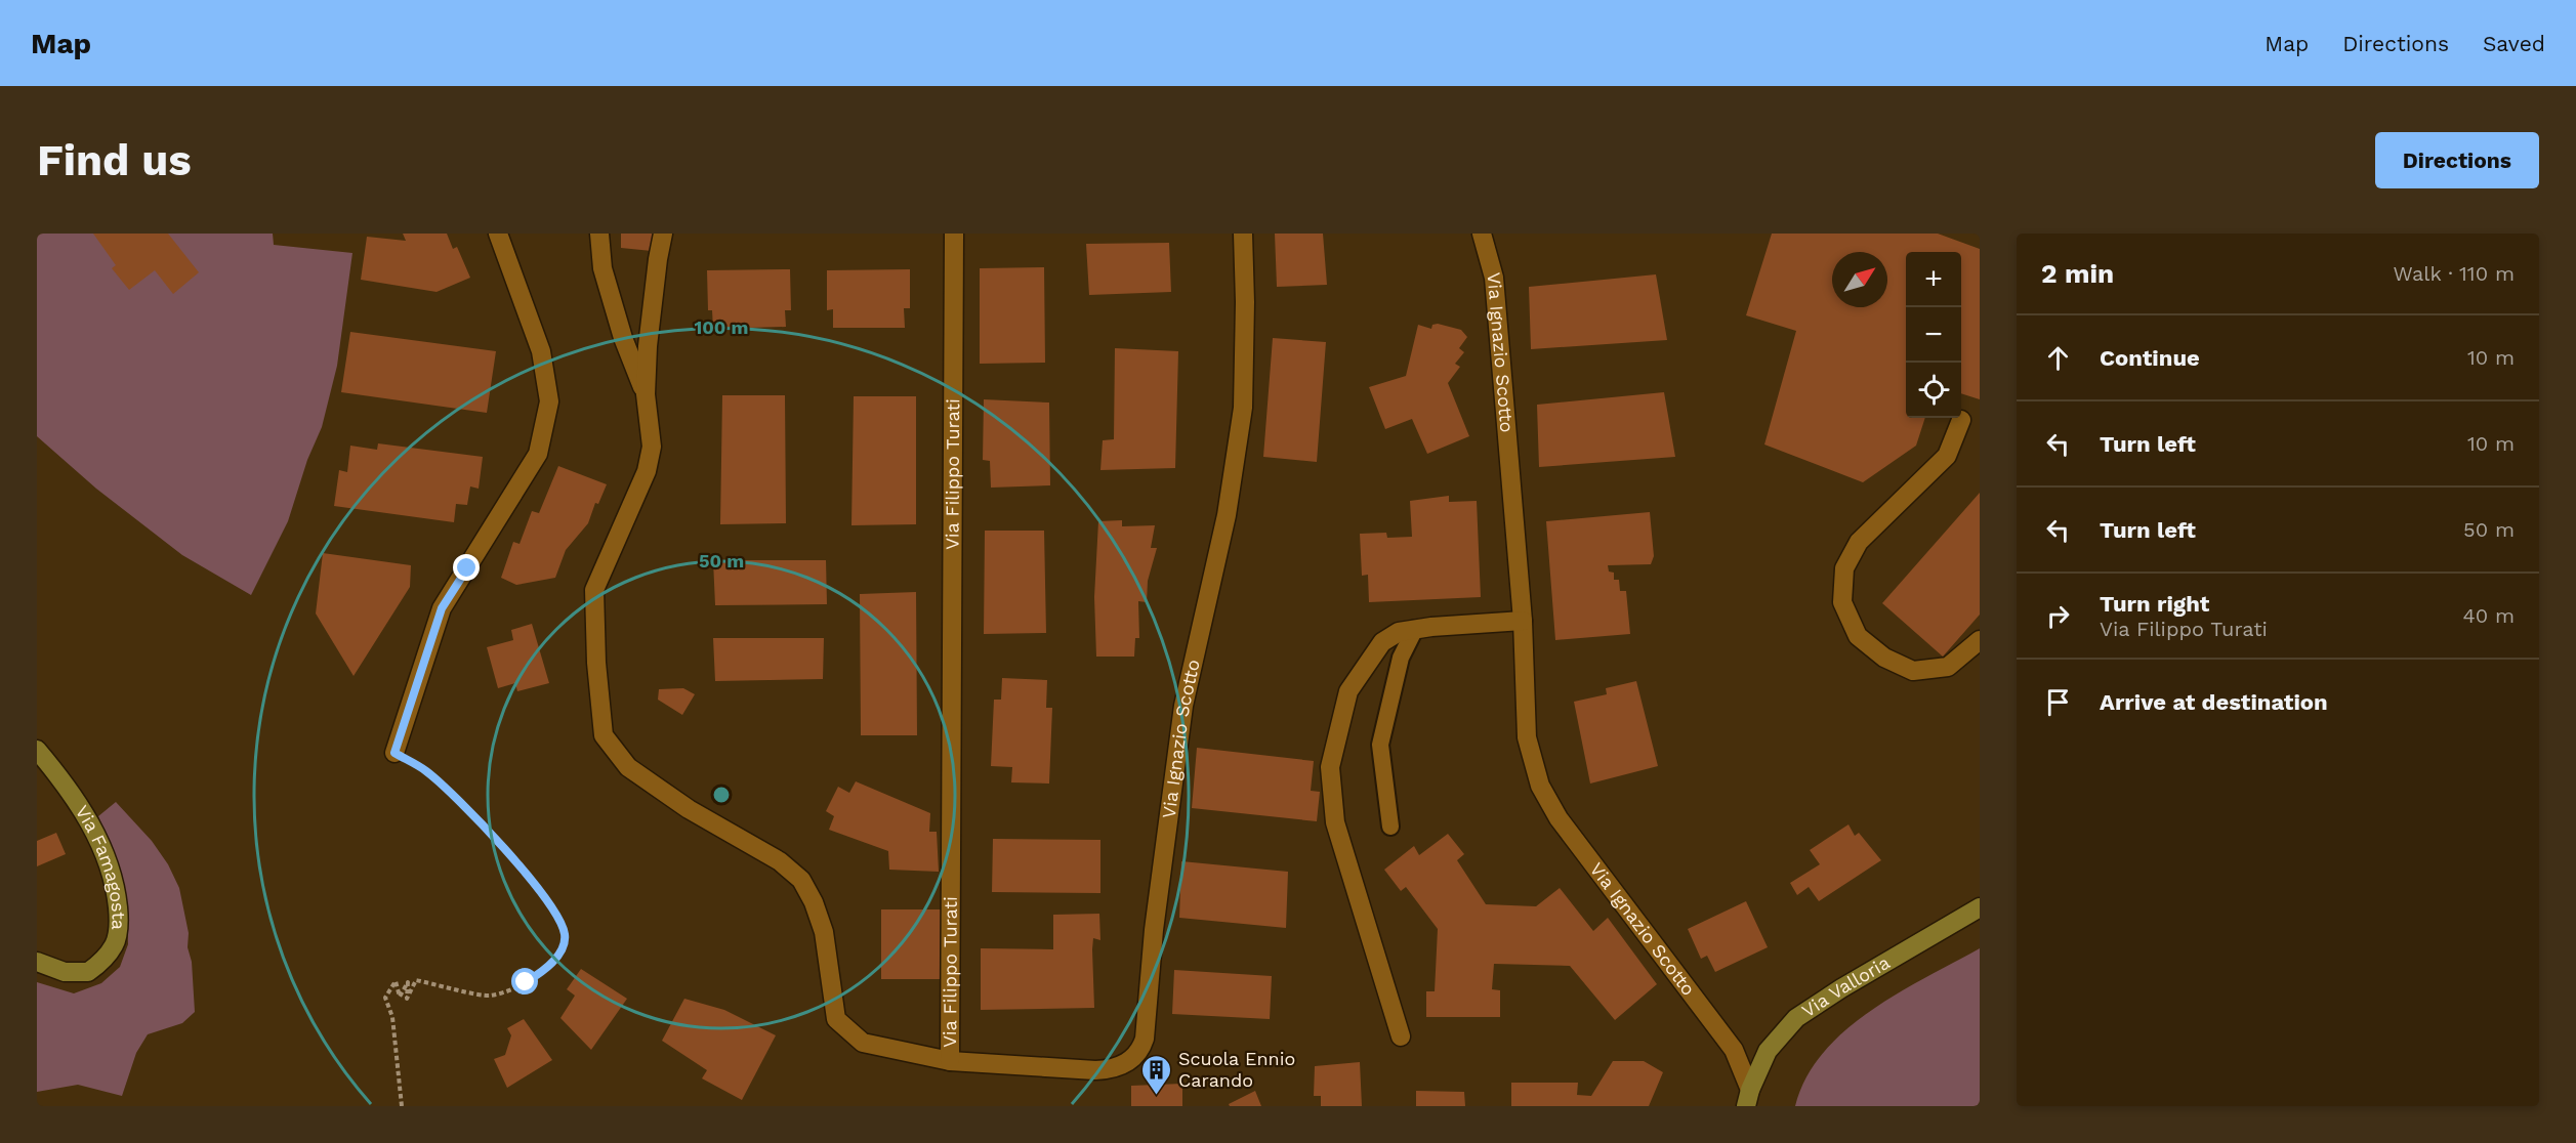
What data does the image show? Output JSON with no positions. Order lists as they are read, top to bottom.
{
  "streets": {
    "street": [
      "Via Ignazio Scotto",
      "Via Filippo Turati",
      "Via Famagosta",
      "Via Valloria"
    ]
  },
  "crossings": [
    ["Via Ignazio Scotto", "Via Filippo Turati"],
    ["Via Ignazio Scotto", "Via Valloria"]
  ],
  "places": {
    "building": ["Scuola Ennio Carando"]
  },
  "north": "top right",
  "page": {
    "header": "Map",
    "nav": ["Map", "Directions", "Saved"],
    "buttons": "Directions",
    "title": "Find us",
    "heading": ["2 min", "Walk · 110 m"],
    "map_buttons": ["+", "−"],
    "list": [
      ["Continue", "10 m"],
      ["Turn left", "10 m"],
      ["Turn left", "50 m"],
      ["Turn right", "Via Filippo Turati", "40 m"],
      "Arrive at destination"
    ]
  },
  "rings": ["100 m", "50 m"]
}
